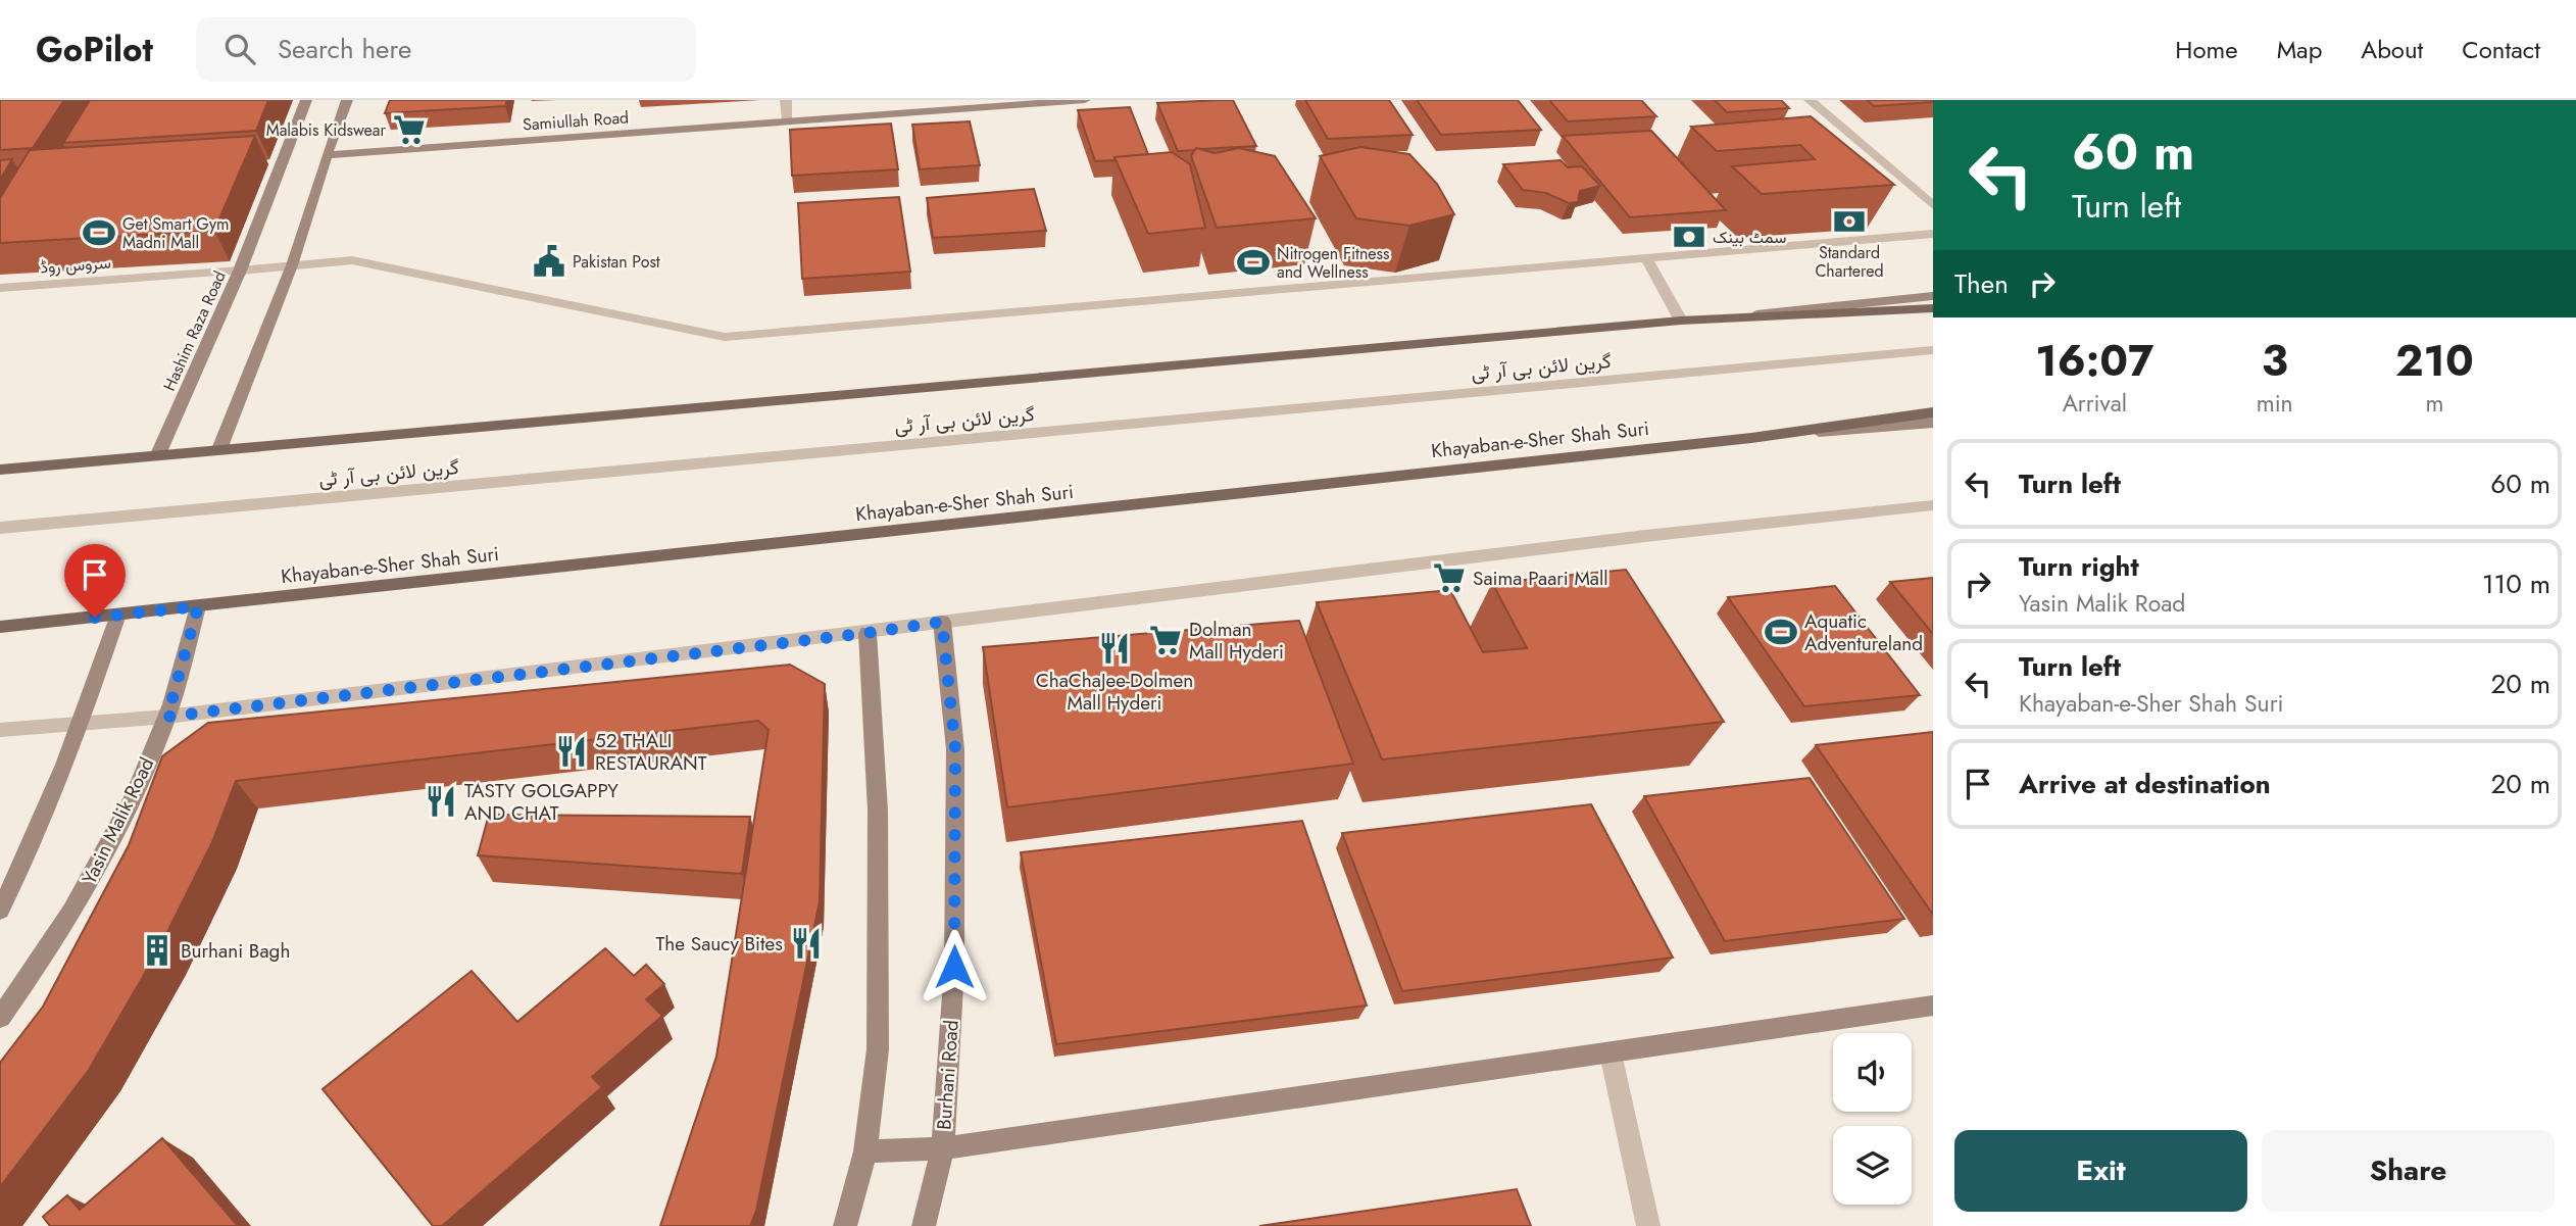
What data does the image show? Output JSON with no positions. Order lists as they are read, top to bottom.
{
  "streets": {
    "main road": ["Khayaban-e-Sher Shah Suri"],
    "street": [
      "Samiullah Road",
      "سروس روڈ",
      "Hashim Raza Road",
      "گرین لائن بی آر ٹی",
      "Yasin Malik Road",
      "Burhani Road"
    ]
  },
  "crossings": [
    ["سروس روڈ", "Hashim Raza Road"],
    ["Khayaban-e-Sher Shah Suri", "Yasin Malik Road"]
  ],
  "places": {
    "supermarket": ["Malabis Kidswear", "Saima Paari Mall", "Dolman Mall Hyderi"],
    "bank": ["Standard Chartered", "سمٹ بینک"],
    "sports": ["Get Smart Gym Madni Mall", "Nitrogen Fitness and Wellness", "Aquatic Adventureland"],
    "public building": ["Pakistan Post"],
    "restaurant": [
      "ChaChaJee-Dolmen Mall Hyderi",
      "52 THALI RESTAURANT",
      "TASTY GOLGAPPY AND CHAT",
      "The Saucy Bites"
    ],
    "building": ["Burhani Bagh"]
  },
  "page": {
    "header": "GoPilot",
    "search": "Search here",
    "nav": [
      "Home",
      "Map",
      "About",
      "Contact"
    ],
    "turn": ["60 m", "Turn left"],
    "then": "Then",
    "eta": [
      "16:07",
      "Arrival",
      "3",
      "min",
      "210",
      "m"
    ],
    "list": [
      {
        "name": "Turn left",
        "value": "60 m"
      },
      {
        "name": "Turn right",
        "note": "Yasin Malik Road",
        "value": "110 m"
      },
      {
        "name": "Turn left",
        "note": "Khayaban-e-Sher Shah Suri",
        "value": "20 m"
      },
      {
        "name": "Arrive at destination",
        "value": "20 m"
      }
    ],
    "buttons": ["Exit", "Share"]
  }
}
